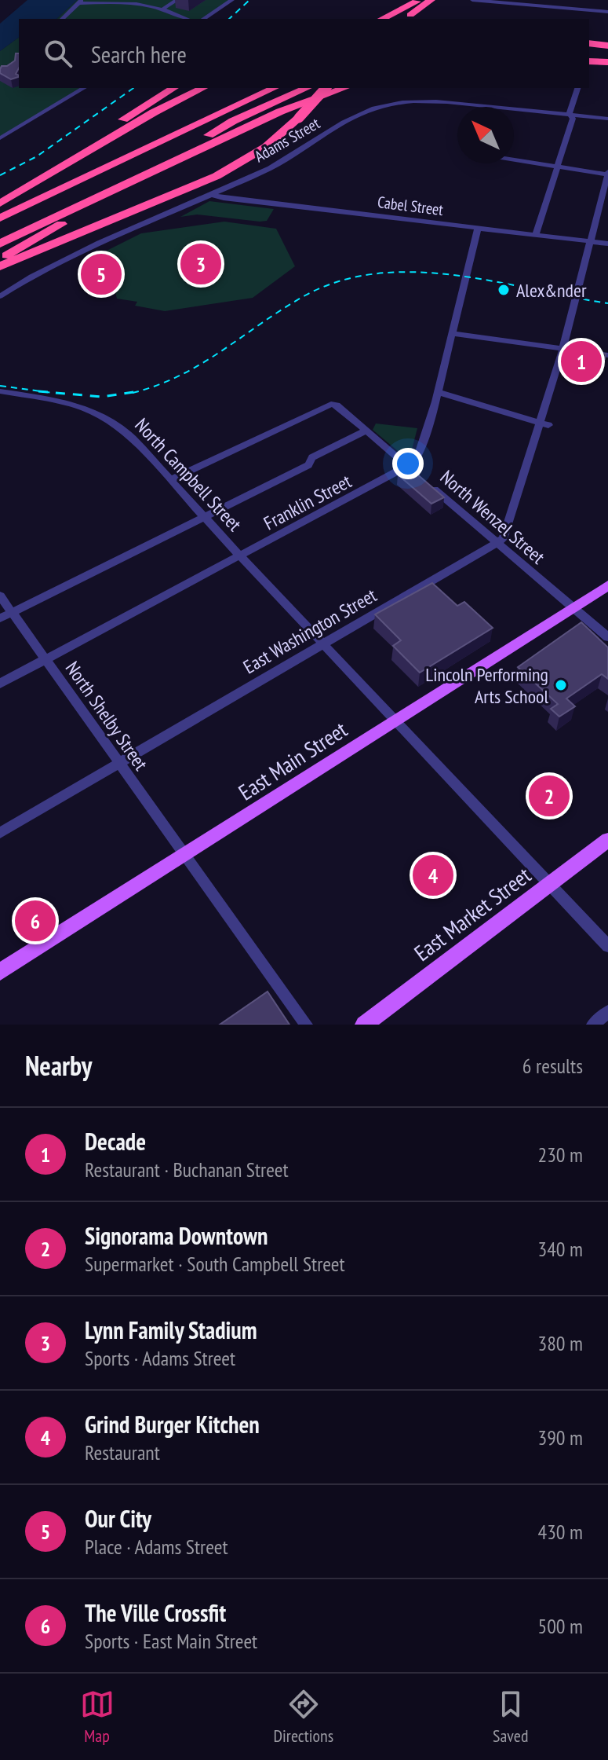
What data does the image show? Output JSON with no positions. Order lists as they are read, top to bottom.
{
  "streets": {
    "main road": ["East Main Street", "East Market Street"],
    "street": [
      "Adams Street",
      "Cabel Street",
      "North Campbell Street",
      "Franklin Street",
      "North Wenzel Street",
      "East Washington Street",
      "North Shelby Street"
    ]
  },
  "crossings": [
    ["Adams Street", "Cabel Street"],
    ["North Campbell Street", "Franklin Street"],
    ["North Campbell Street", "East Washington Street"],
    ["North Campbell Street", "East Main Street"],
    ["North Campbell Street", "East Market Street"],
    ["Franklin Street", "North Shelby Street"],
    ["North Wenzel Street", "East Washington Street"],
    ["North Wenzel Street", "East Main Street"],
    ["East Washington Street", "North Shelby Street"],
    ["North Shelby Street", "East Main Street"]
  ],
  "places": ["Alex&nder", "Lincoln Performing Arts School"],
  "north": "top left",
  "page": {
    "search": "Search here",
    "pins": [
      "3",
      "5",
      "1",
      "2",
      "4",
      "6"
    ],
    "heading": ["Nearby", "6 results"],
    "list": [
      {
        "mark": "1",
        "name": "Decade",
        "note": "Restaurant · Buchanan Street",
        "value": "230 m"
      },
      {
        "mark": "2",
        "name": "Signorama Downtown",
        "note": "Supermarket · South Campbell Street",
        "value": "340 m"
      },
      {
        "mark": "3",
        "name": "Lynn Family Stadium",
        "note": "Sports · Adams Street",
        "value": "380 m"
      },
      {
        "mark": "4",
        "name": "Grind Burger Kitchen",
        "note": "Restaurant",
        "value": "390 m"
      },
      {
        "mark": "5",
        "name": "Our City",
        "note": "Place · Adams Street",
        "value": "430 m"
      },
      {
        "mark": "6",
        "name": "The Ville Crossfit",
        "note": "Sports · East Main Street",
        "value": "500 m"
      }
    ],
    "nav": ["Map", "Directions", "Saved"]
  }
}
